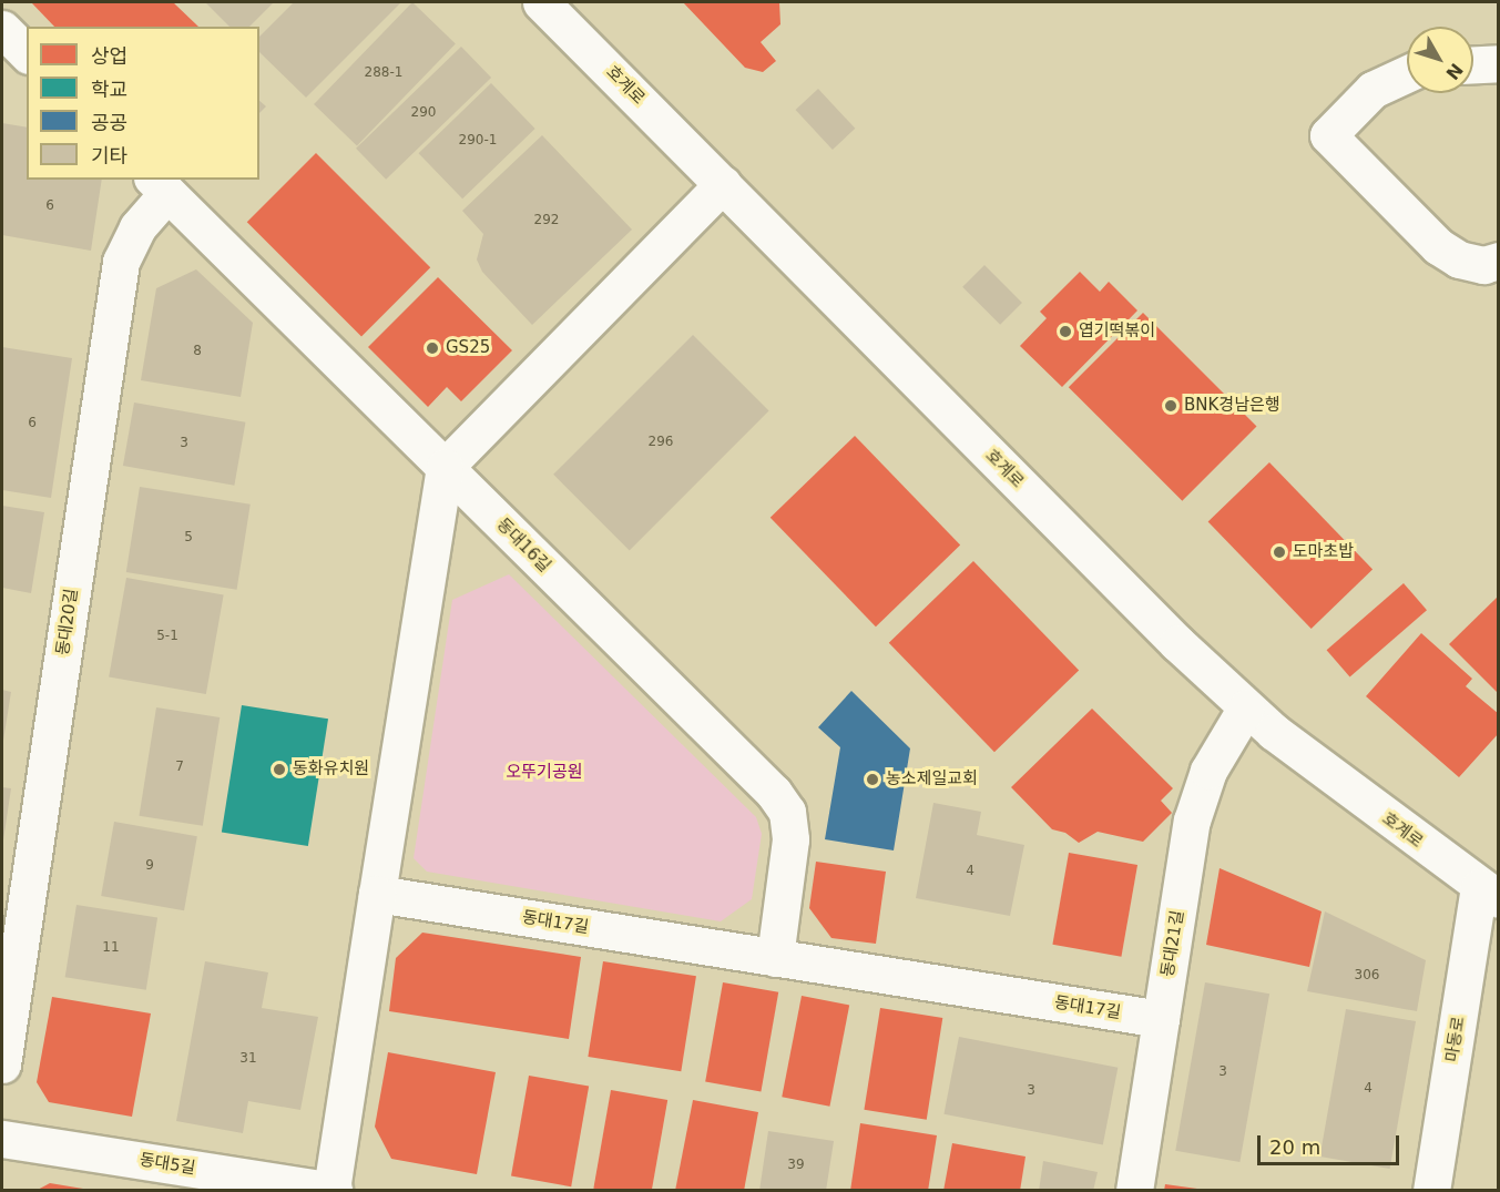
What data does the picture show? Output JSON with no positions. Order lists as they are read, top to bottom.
{
  "streets": {
    "street": [
      "호계로",
      "동대16길",
      "동대20길",
      "동대17길",
      "동대21길",
      "마동로",
      "동대5길"
    ]
  },
  "crossings": [
    ["호계로", "동대21길"],
    ["호계로", "마동로"],
    ["동대16길", "동대20길"],
    ["동대16길", "동대17길"],
    ["동대17길", "동대21길"]
  ],
  "parks": ["오뚜기공원"],
  "places": [
    "엽기떡볶이",
    "GS25",
    "BNK경남은행",
    "도마초밥",
    "동화유치원",
    "농소제일교회"
  ],
  "house_numbers": [
    "288-1",
    "290",
    "290-1",
    "6",
    "292",
    "8",
    "6",
    "296",
    "3",
    "5",
    "5-1",
    "7",
    "9",
    "4",
    "11",
    "306",
    "31",
    "3",
    "4",
    "3",
    "39"
  ],
  "legend": [
    "상업",
    "학교",
    "공공",
    "기타"
  ],
  "scale_bar": "20 m",
  "north": "bottom right"
}
